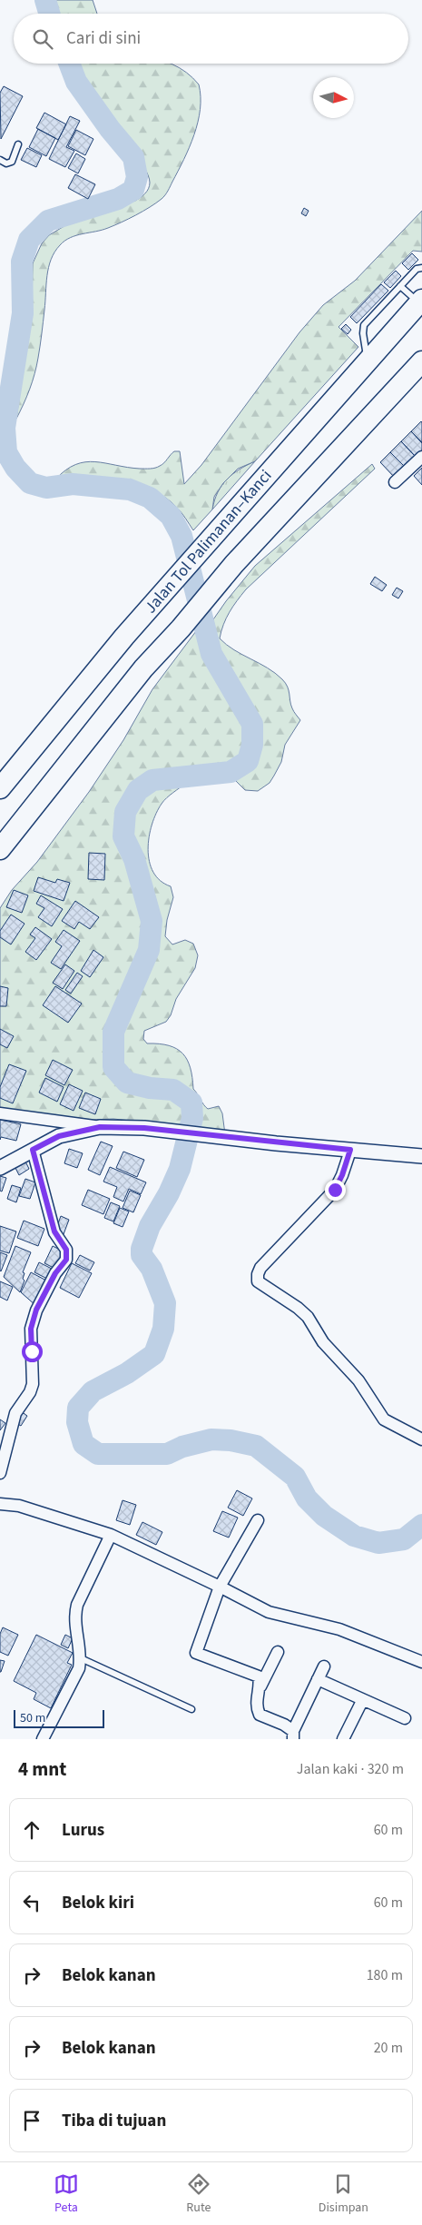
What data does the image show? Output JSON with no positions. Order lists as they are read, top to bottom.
{
  "streets": {
    "highway": ["Jalan Tol Palimanan–Kanci"]
  },
  "scale_bar": "50 m",
  "north": "right",
  "page": {
    "search": "Cari di sini",
    "scale": "50 m",
    "heading": ["4 mnt", "Jalan kaki · 320 m"],
    "list": [
      ["Lurus", "60 m"],
      ["Belok kiri", "60 m"],
      ["Belok kanan", "180 m"],
      ["Belok kanan", "20 m"],
      "Tiba di tujuan"
    ],
    "nav": ["Peta", "Rute", "Disimpan"]
  }
}
